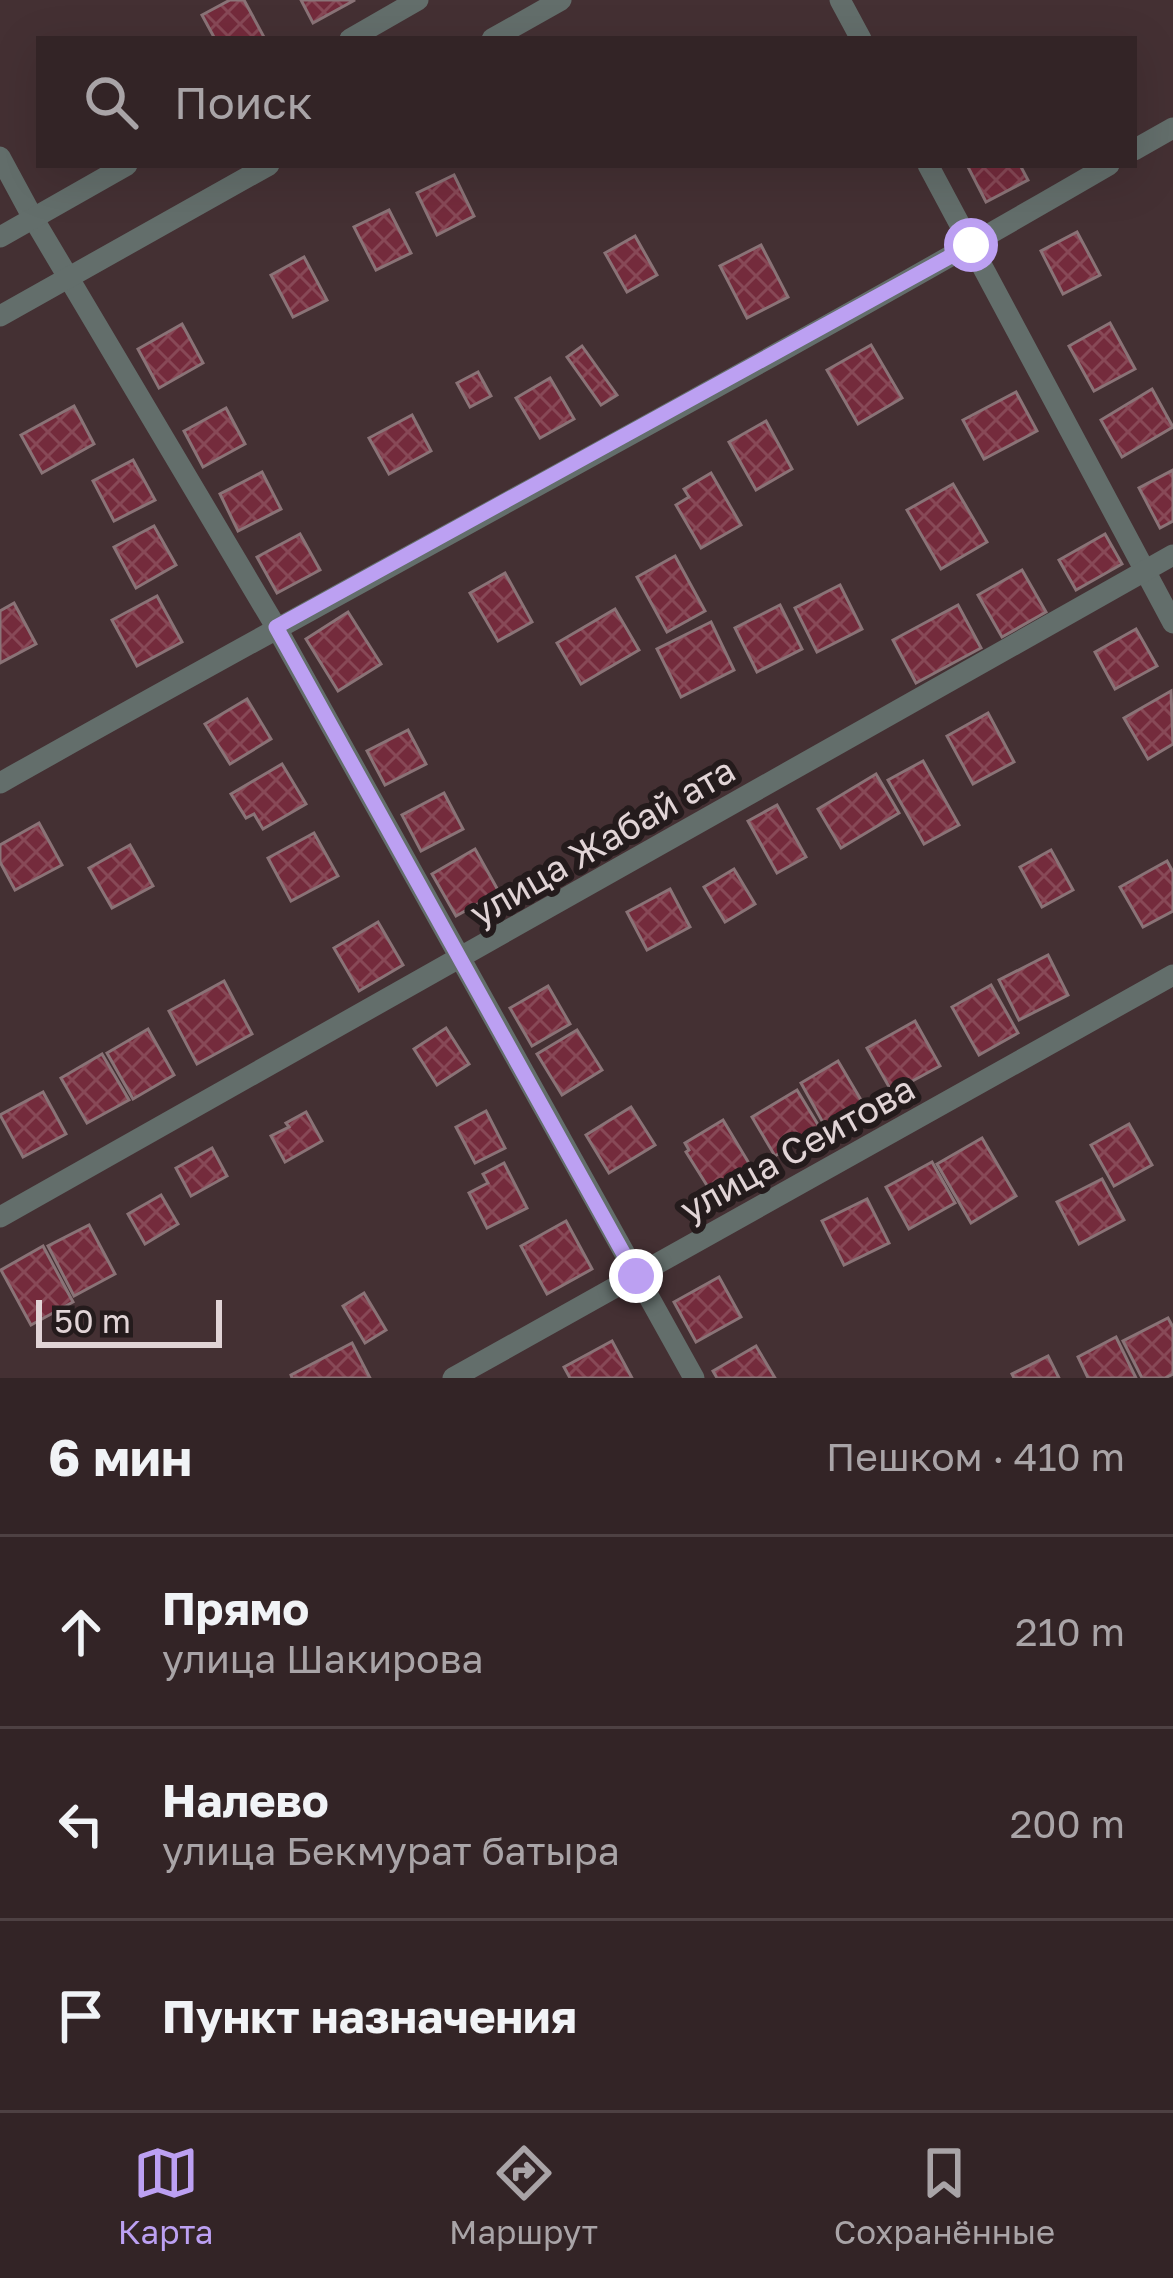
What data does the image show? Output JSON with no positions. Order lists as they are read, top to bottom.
{
  "streets": {
    "street": ["улица Жабай ата", "улица Сеитова"]
  },
  "scale_bar": "50 m",
  "page": {
    "search": "Поиск",
    "scale": "50 m",
    "heading": ["6 мин", "Пешком · 410 m"],
    "list": [
      ["Прямо", "улица Шакирова", "210 m"],
      ["Налево", "улица Бекмурат батыра", "200 m"],
      "Пункт назначения"
    ],
    "nav": ["Карта", "Маршрут", "Сохранённые"]
  }
}
